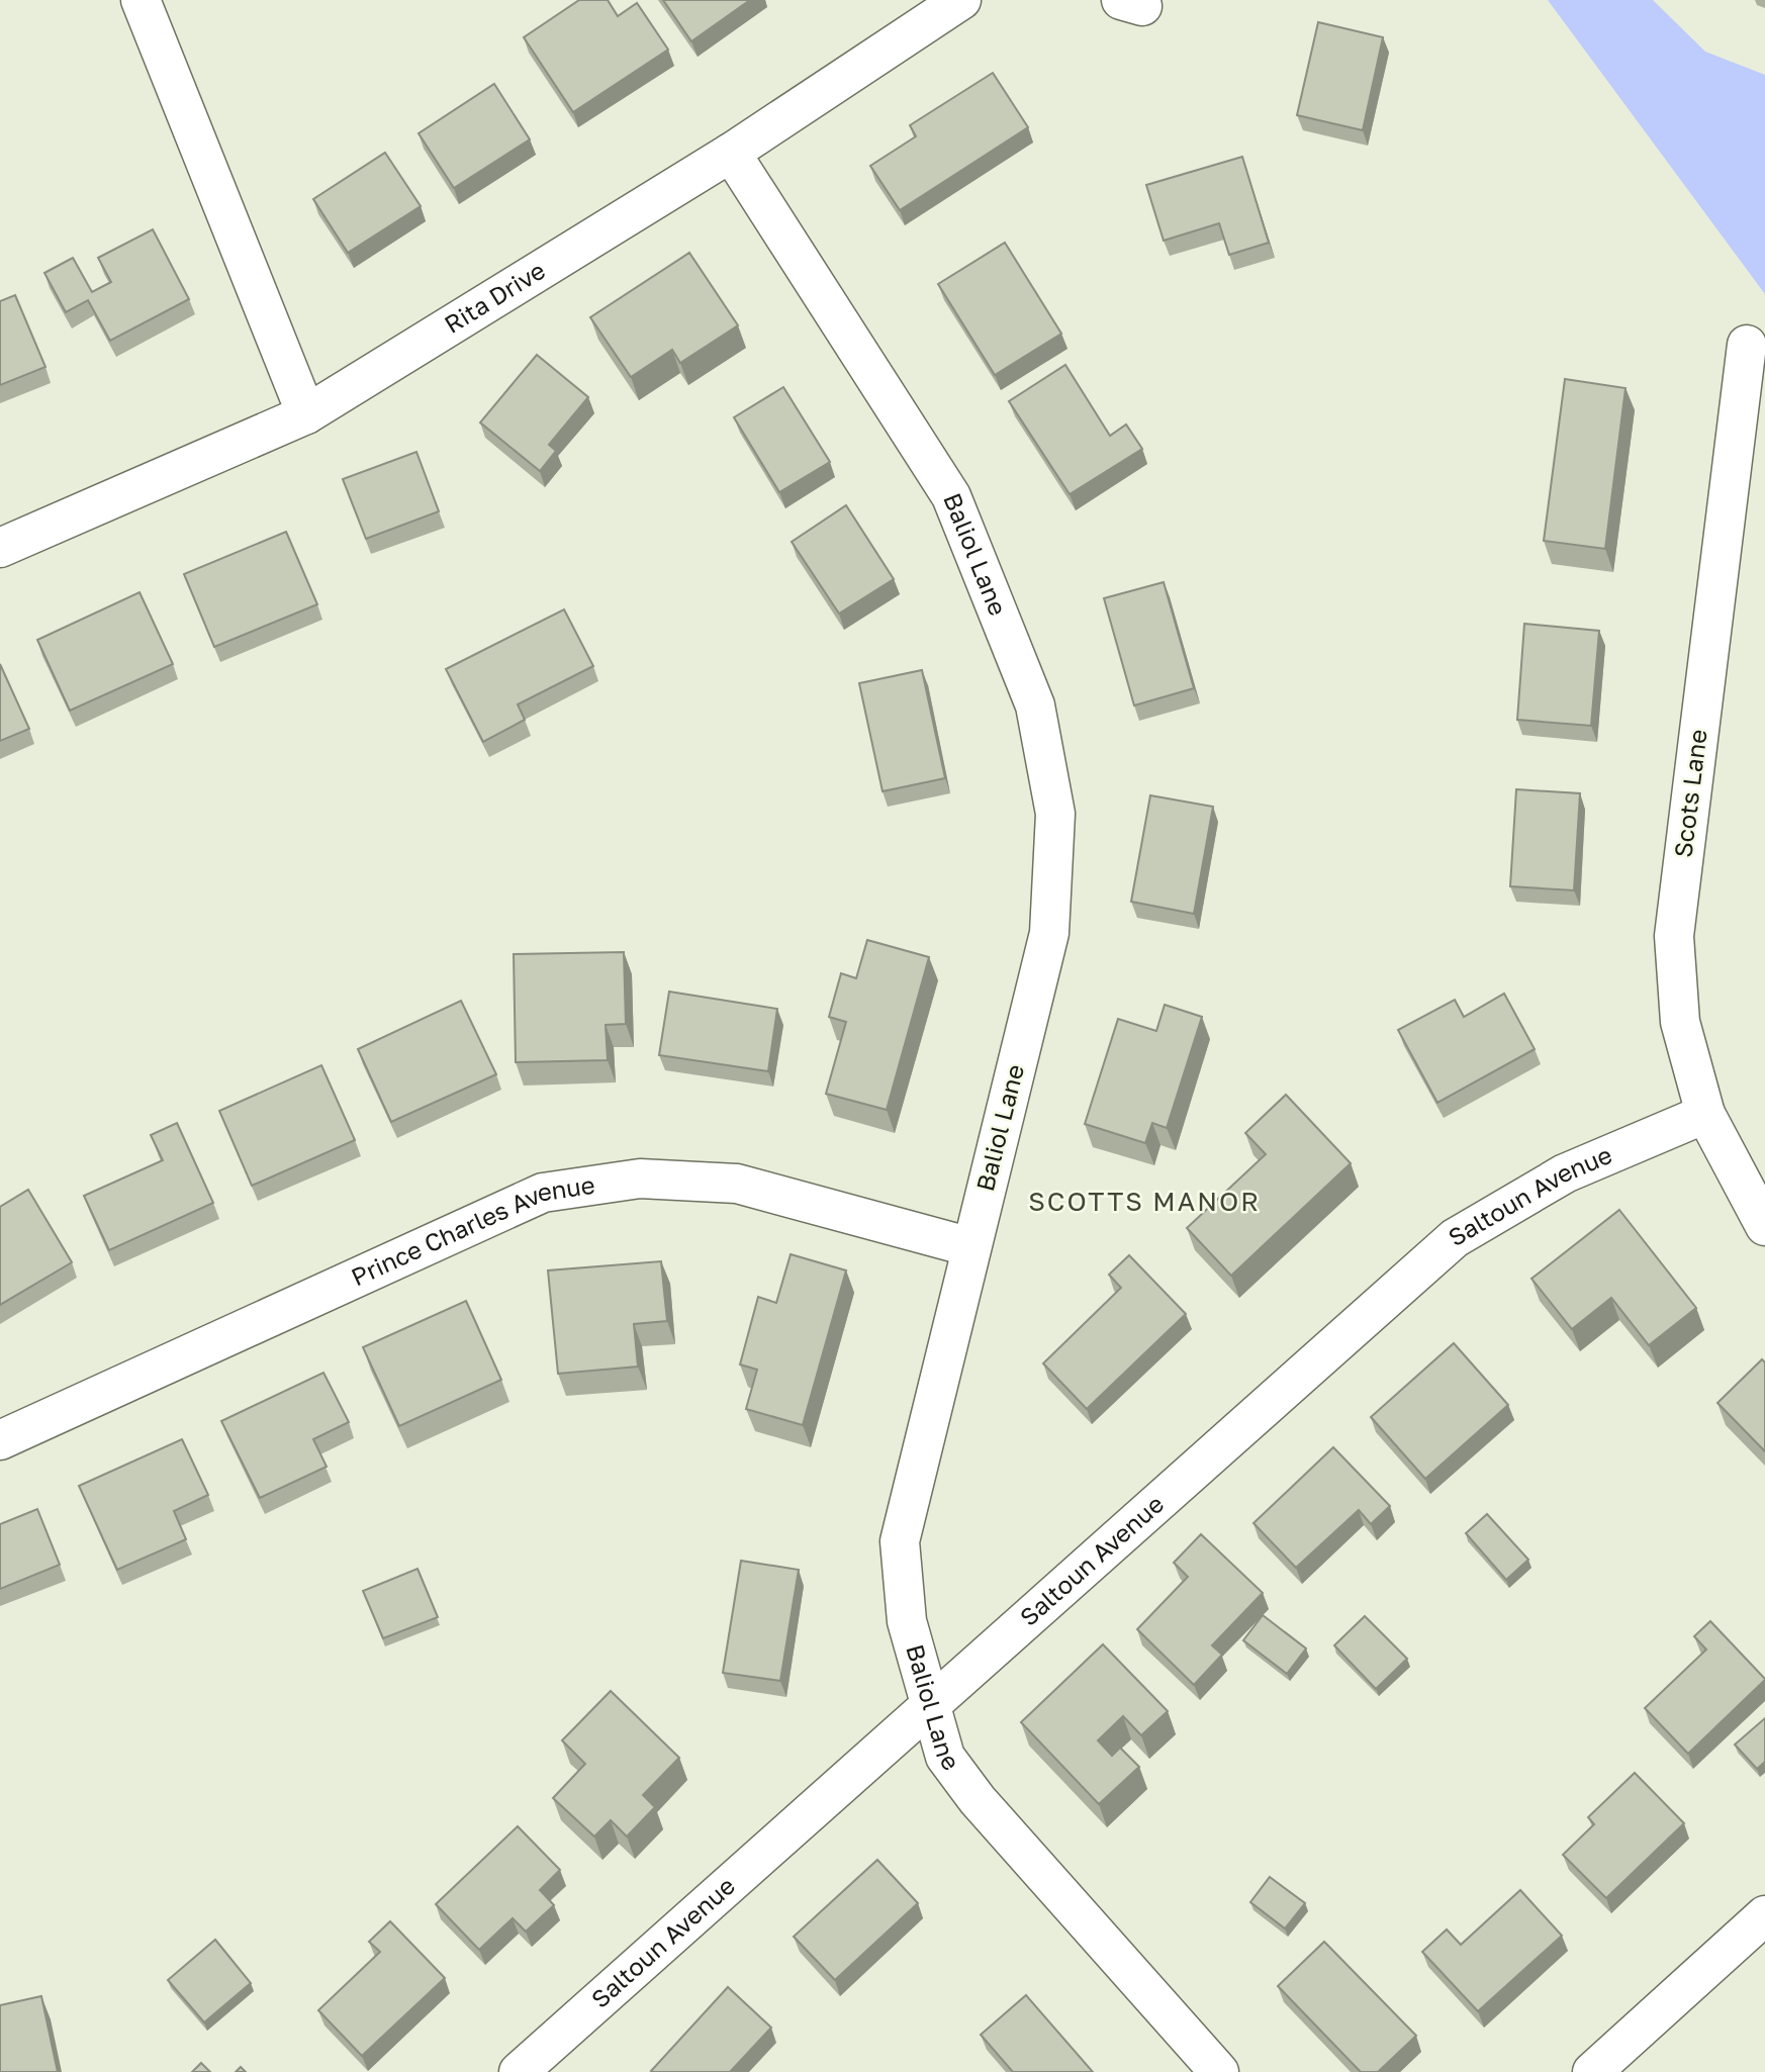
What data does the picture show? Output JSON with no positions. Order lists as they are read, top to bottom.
{
  "streets": {
    "street": [
      "Rita Drive",
      "Baliol Lane",
      "Scots Lane",
      "Saltoun Avenue",
      "Prince Charles Avenue"
    ]
  },
  "crossings": [
    ["Rita Drive", "Baliol Lane"],
    ["Baliol Lane", "Saltoun Avenue"],
    ["Baliol Lane", "Prince Charles Avenue"],
    ["Scots Lane", "Saltoun Avenue"]
  ],
  "districts": ["SCOTTS MANOR"]
}
